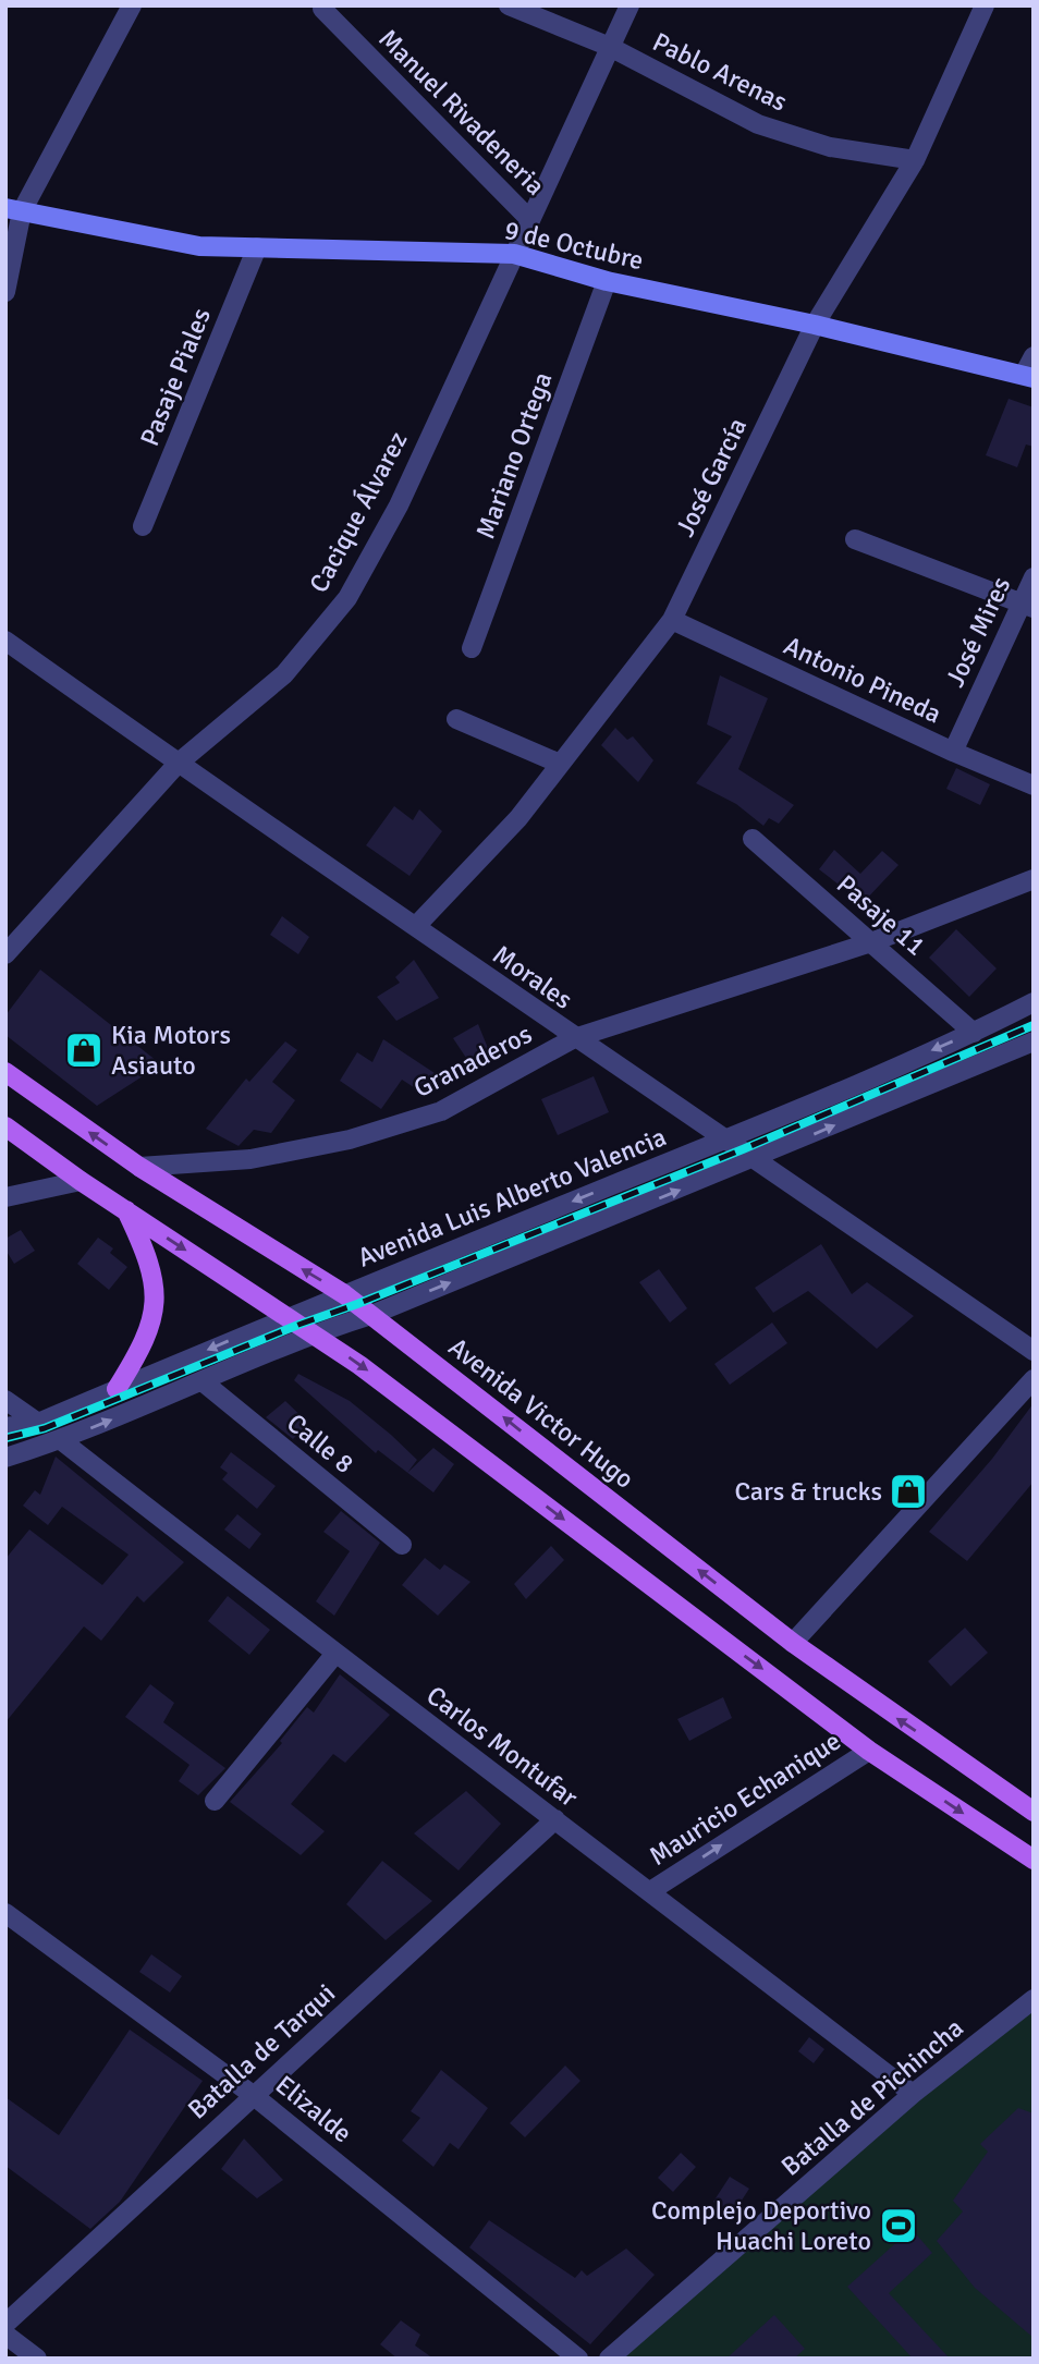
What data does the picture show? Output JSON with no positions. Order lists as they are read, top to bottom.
{
  "streets": {
    "main road": ["Avenida Victor Hugo"],
    "street": [
      "Pablo Arenas",
      "Manuel Rivadeneria",
      "9 de Octubre",
      "Pasaje Piales",
      "Mariano Ortega",
      "José García",
      "Cacique Álvarez",
      "José Mires",
      "Antonio Pineda",
      "Pasaje 11",
      "Morales",
      "Granaderos",
      "Avenida Luis Alberto Valencia",
      "Calle 8",
      "Carlos Montufar",
      "Mauricio Echanique",
      "Batalla de Tarqui",
      "Batalla de Pichincha",
      "Elizalde"
    ]
  },
  "crossings": [
    ["Pablo Arenas", "José García"],
    ["Pablo Arenas", "Cacique Álvarez"],
    ["Manuel Rivadeneria", "Cacique Álvarez"],
    ["9 de Octubre", "Pasaje Piales"],
    ["9 de Octubre", "Mariano Ortega"],
    ["9 de Octubre", "José García"],
    ["9 de Octubre", "Cacique Álvarez"],
    ["José García", "Antonio Pineda"],
    ["José García", "Morales"],
    ["Cacique Álvarez", "Morales"],
    ["José Mires", "Antonio Pineda"],
    ["Pasaje 11", "Granaderos"],
    ["Pasaje 11", "Avenida Luis Alberto Valencia"],
    ["Morales", "Granaderos"],
    ["Morales", "Avenida Luis Alberto Valencia"],
    ["Granaderos", "Avenida Victor Hugo"],
    ["Avenida Luis Alberto Valencia", "Avenida Victor Hugo"],
    ["Carlos Montufar", "Mauricio Echanique"],
    ["Carlos Montufar", "Batalla de Tarqui"],
    ["Carlos Montufar", "Batalla de Pichincha"],
    ["Batalla de Tarqui", "Elizalde"]
  ],
  "one_way": ["Mauricio Echanique"],
  "places": {
    "shop": ["Kia Motors Asiauto", "Cars & trucks"],
    "sports": ["Complejo Deportivo Huachi Loreto"]
  }
}
